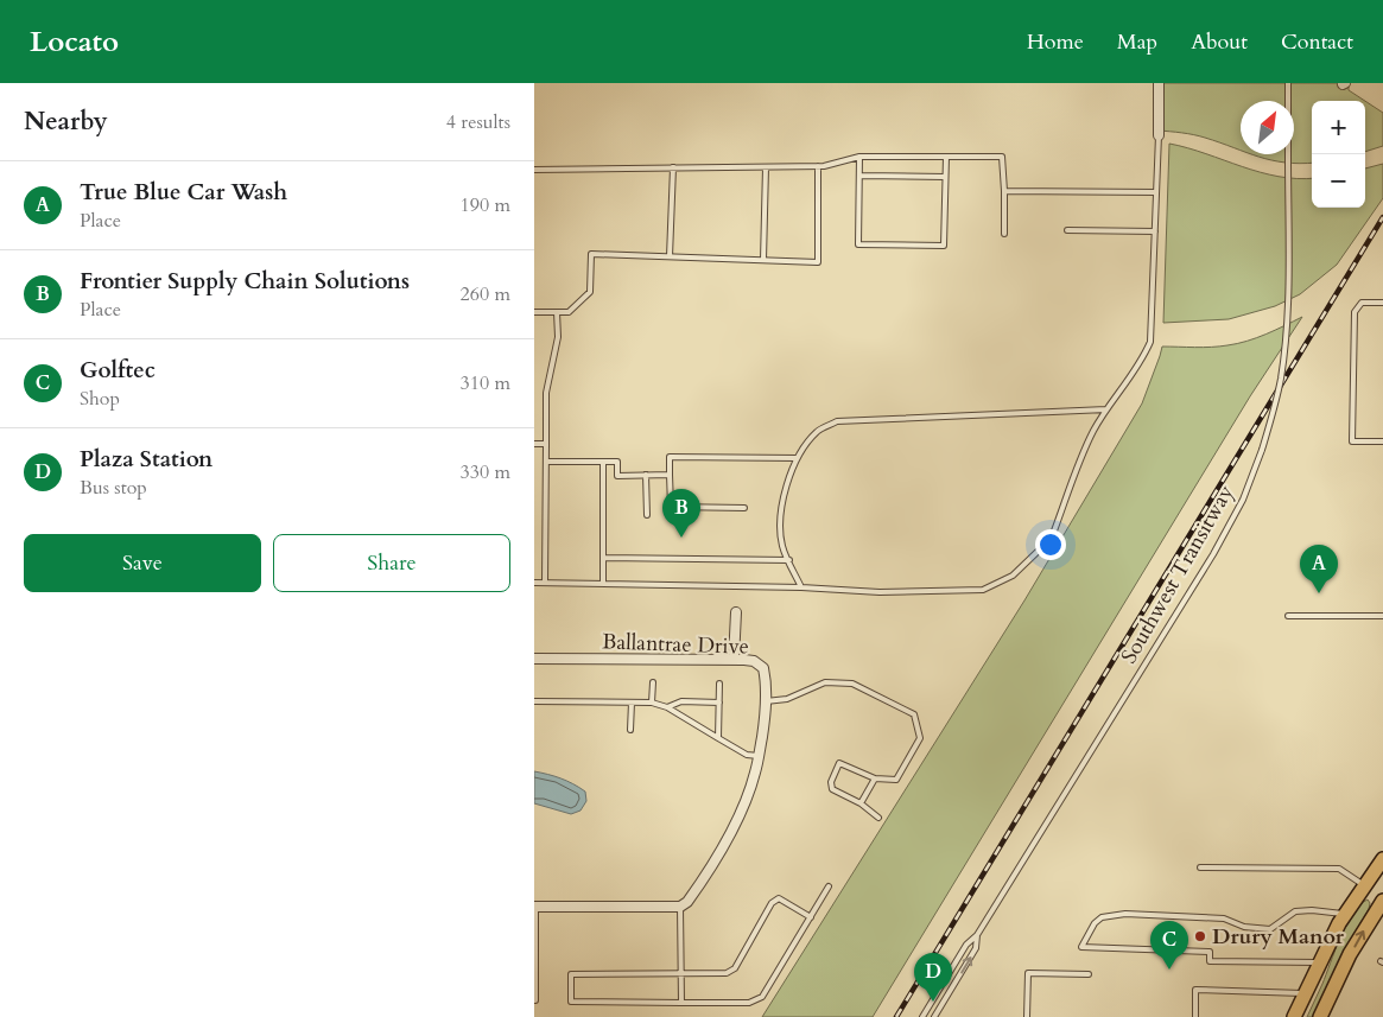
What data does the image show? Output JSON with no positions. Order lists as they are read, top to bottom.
{
  "streets": {
    "street": ["Ballantrae Drive"],
    "lane": ["Southwest Transitway"]
  },
  "places": ["Drury Manor"],
  "north": "top right",
  "page": {
    "header": "Locato",
    "nav": [
      "Home",
      "Map",
      "About",
      "Contact"
    ],
    "heading": ["Nearby", "4 results"],
    "map_buttons": ["+", "−"],
    "list": [
      {
        "mark": "A",
        "name": "True Blue Car Wash",
        "note": "Place",
        "value": "190 m"
      },
      {
        "mark": "B",
        "name": "Frontier Supply Chain Solutions",
        "note": "Place",
        "value": "260 m"
      },
      {
        "mark": "C",
        "name": "Golftec",
        "note": "Shop",
        "value": "310 m"
      },
      {
        "mark": "D",
        "name": "Plaza Station",
        "note": "Bus stop",
        "value": "330 m"
      }
    ],
    "pins": [
      "B",
      "A",
      "C",
      "D"
    ],
    "buttons": ["Save", "Share"]
  }
}
